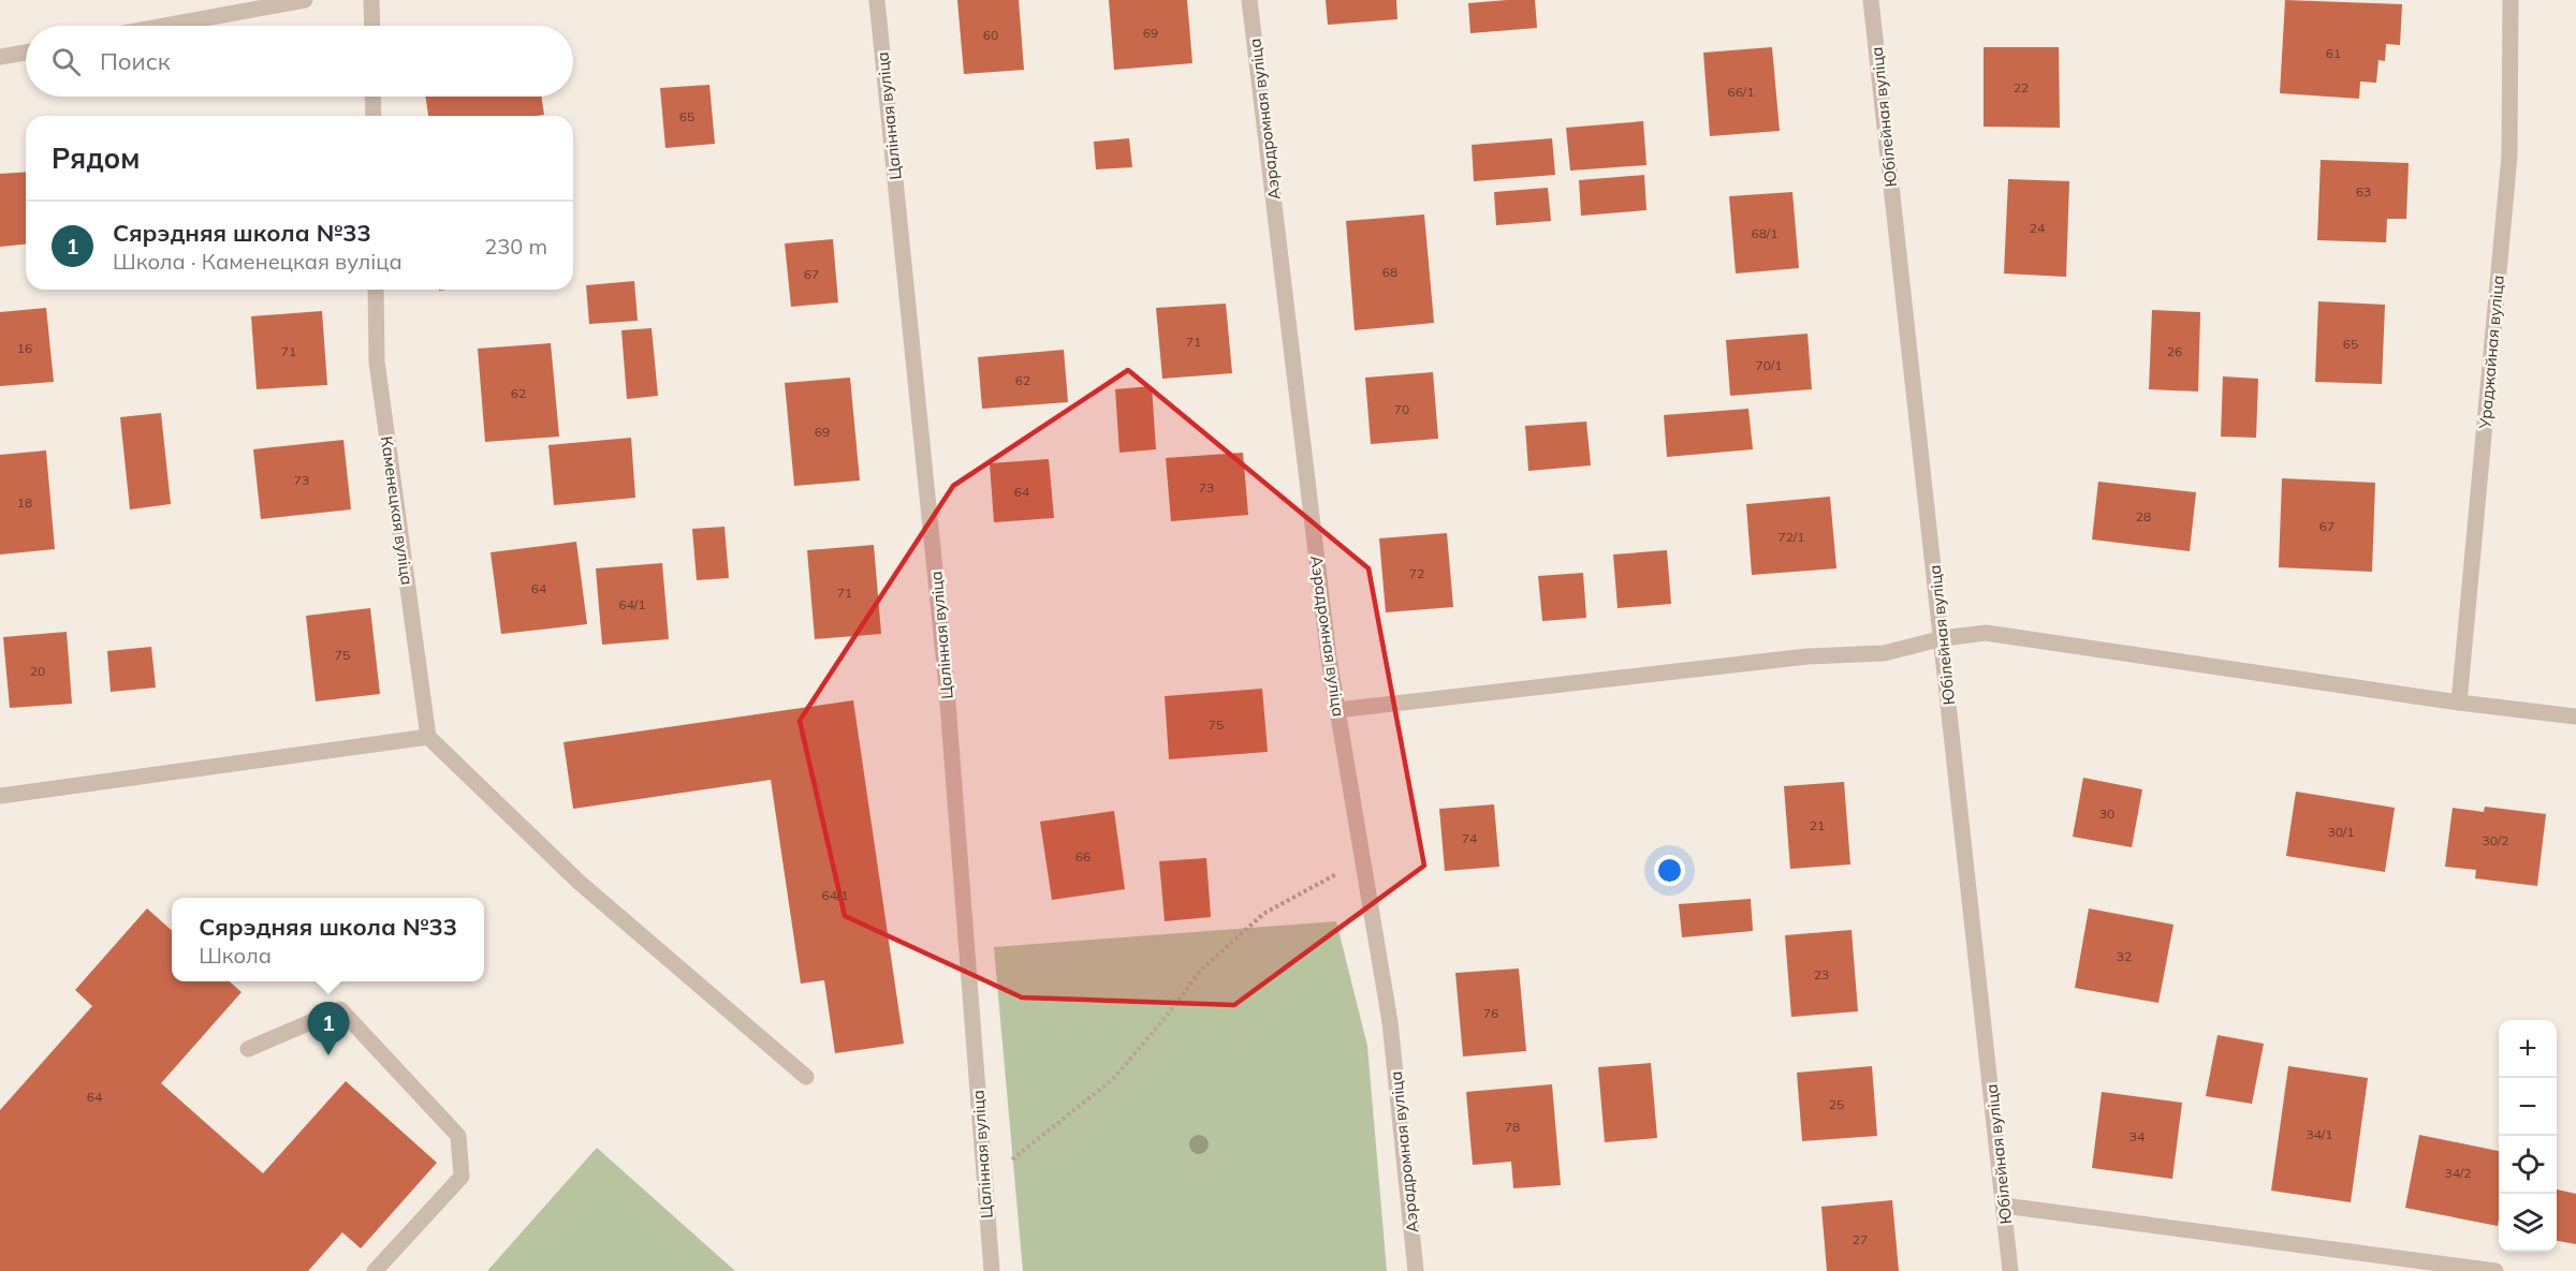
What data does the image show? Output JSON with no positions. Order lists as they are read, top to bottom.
{
  "streets": {
    "street": [
      "Цалінная вуліца",
      "Юбілейная вуліца",
      "Аэрадромная вуліца",
      "Ураджайная вуліца",
      "Каменецкая вуліца"
    ]
  },
  "house_numbers": [
    "69",
    "60",
    "61",
    "22",
    "66/1",
    "65",
    "63",
    "24",
    "68/1",
    "68",
    "67",
    "71",
    "65",
    "16",
    "71",
    "26",
    "70/1",
    "62",
    "62",
    "70",
    "69",
    "73",
    "73",
    "64",
    "18",
    "28",
    "67",
    "72/1",
    "72",
    "64",
    "71",
    "64/1",
    "75",
    "20",
    "75",
    "30",
    "21",
    "30/1",
    "74",
    "30/2",
    "66",
    "64/1",
    "32",
    "23",
    "76",
    "64",
    "25",
    "78",
    "34/1",
    "34",
    "34/2",
    "27"
  ],
  "page": {
    "search": "Поиск",
    "heading": "Рядом",
    "list": [
      {
        "mark": "1",
        "name": "Сярэдняя школа №33",
        "note": "Школа · Каменецкая вуліца",
        "value": "230 m"
      }
    ],
    "popup": ["Сярэдняя школа №33", "Школа"],
    "pins": "1",
    "map_buttons": ["+", "−"]
  }
}
